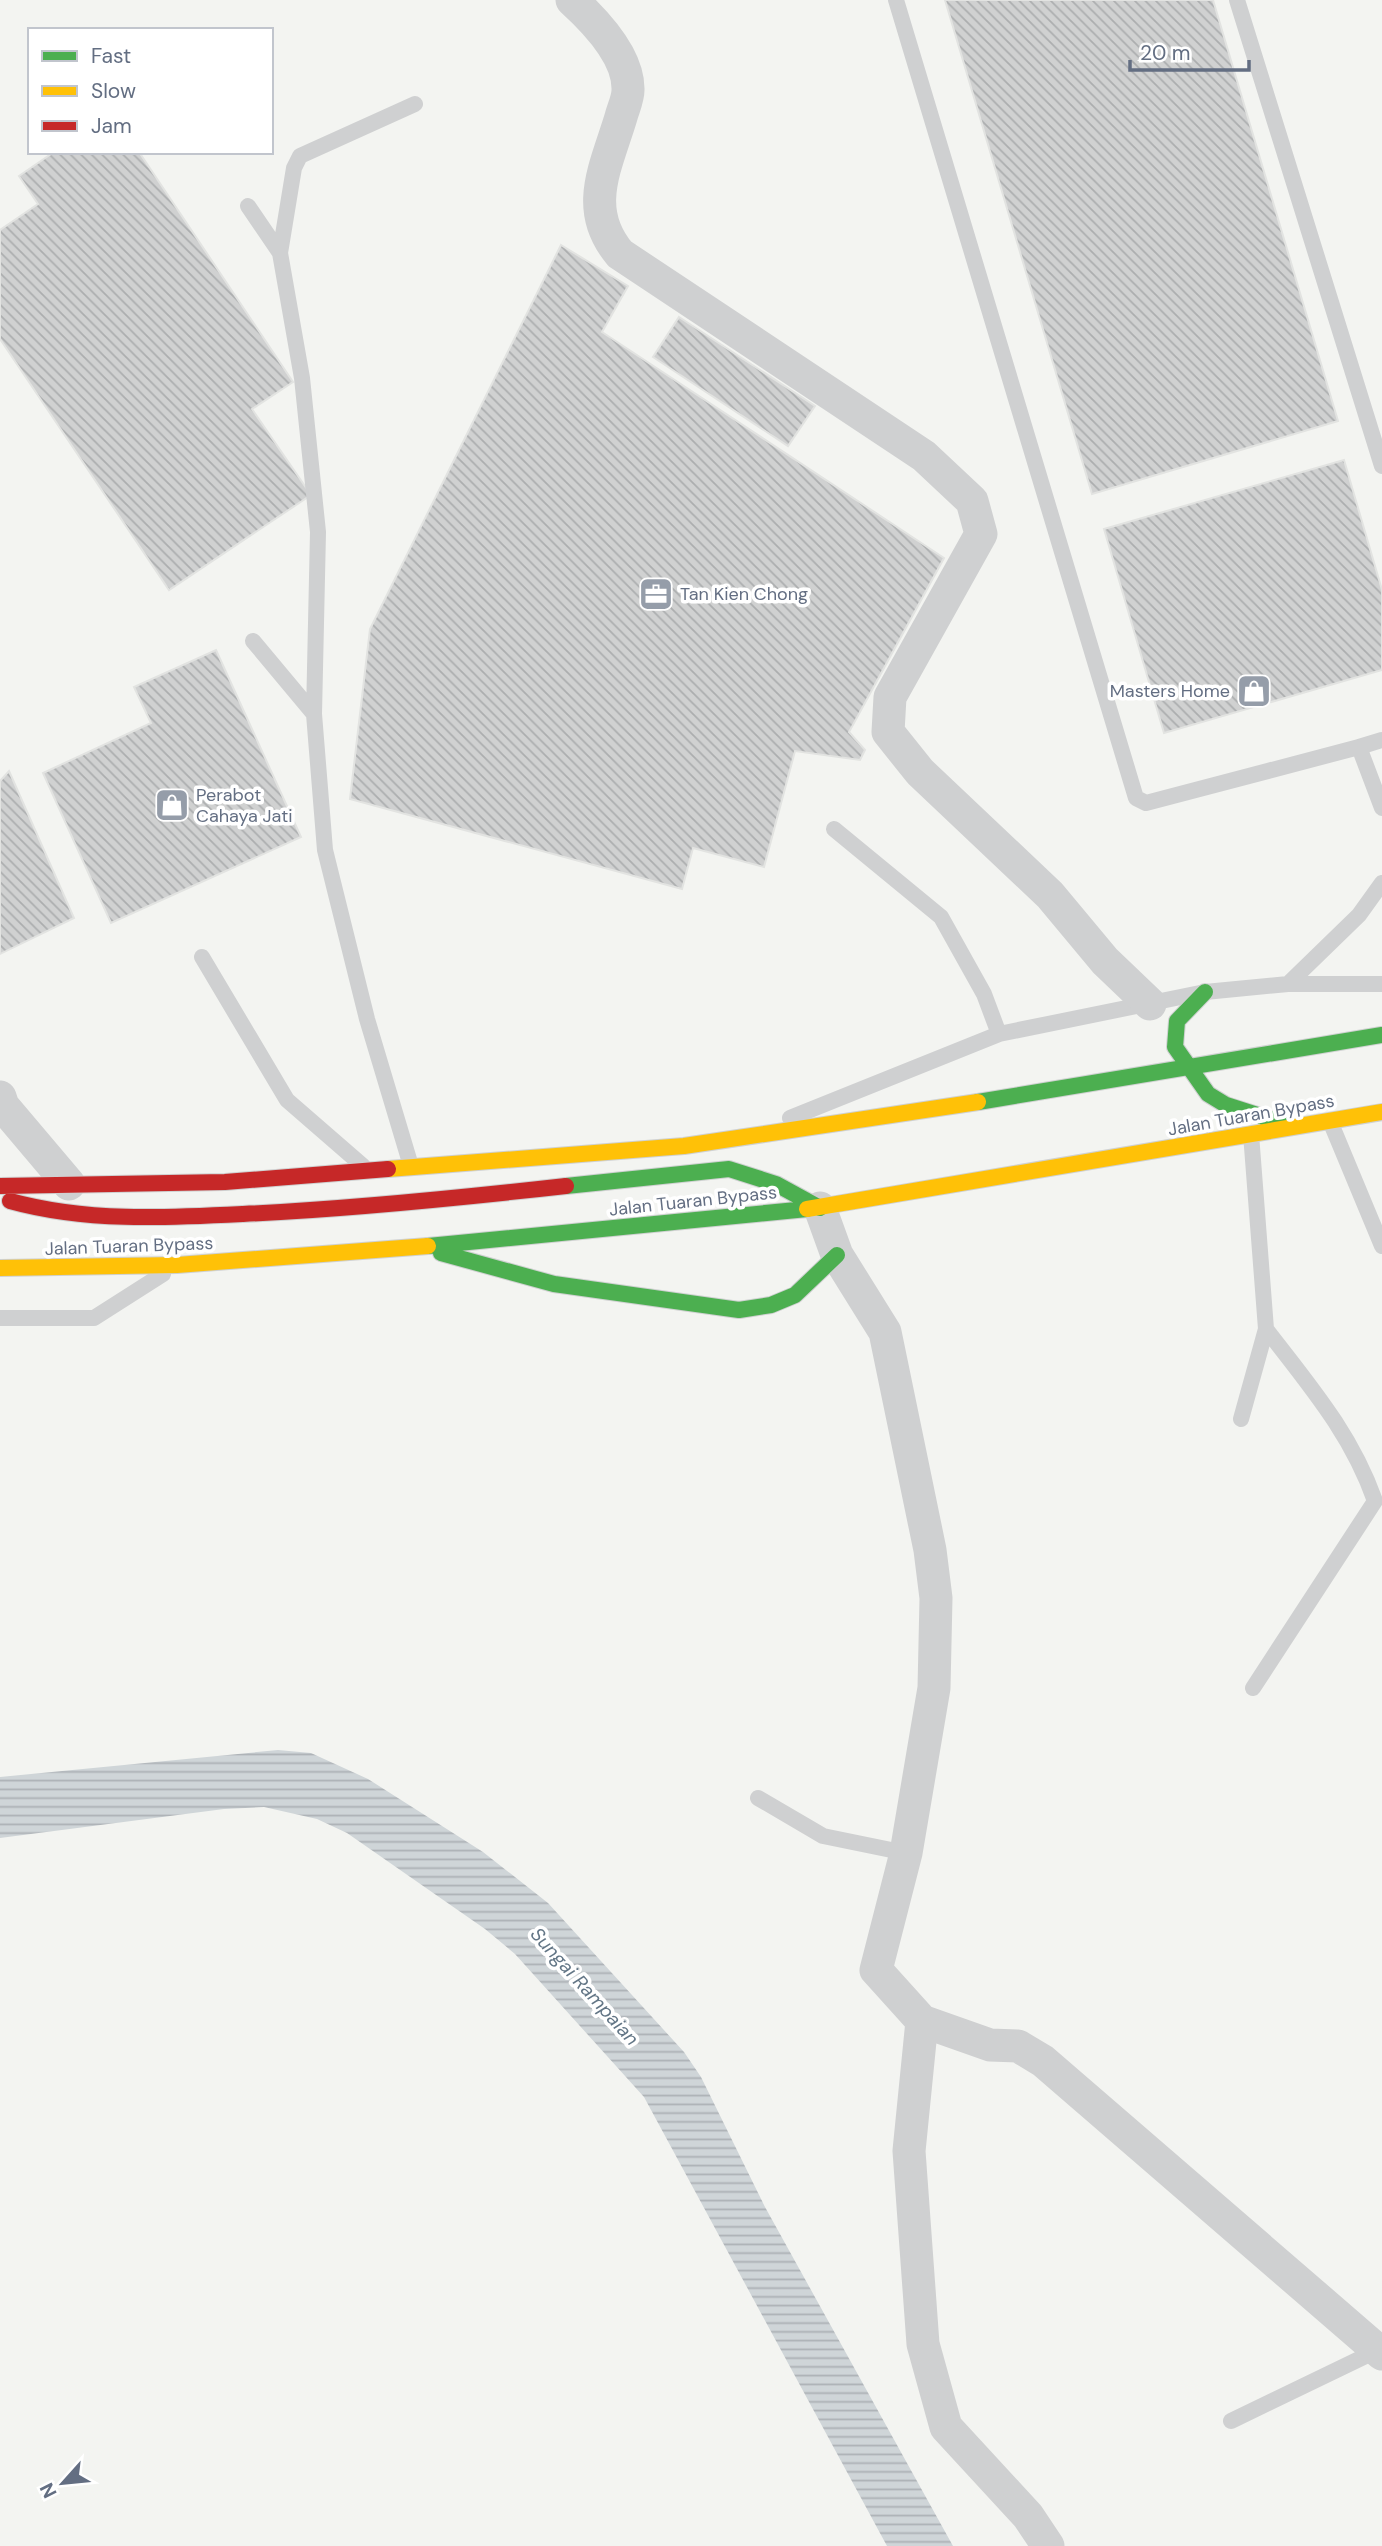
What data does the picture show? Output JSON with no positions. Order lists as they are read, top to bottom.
{
  "streets": {
    "highway": ["Jalan Tuaran Bypass"]
  },
  "water": ["Sungai Rampaian"],
  "places": {
    "office": ["Tan Kien Chong"],
    "shop": ["Masters Home", "Perabot Cahaya Jati"]
  },
  "legend": ["Fast", "Slow", "Jam"],
  "scale_bar": "20 m",
  "north": "bottom left"
}
